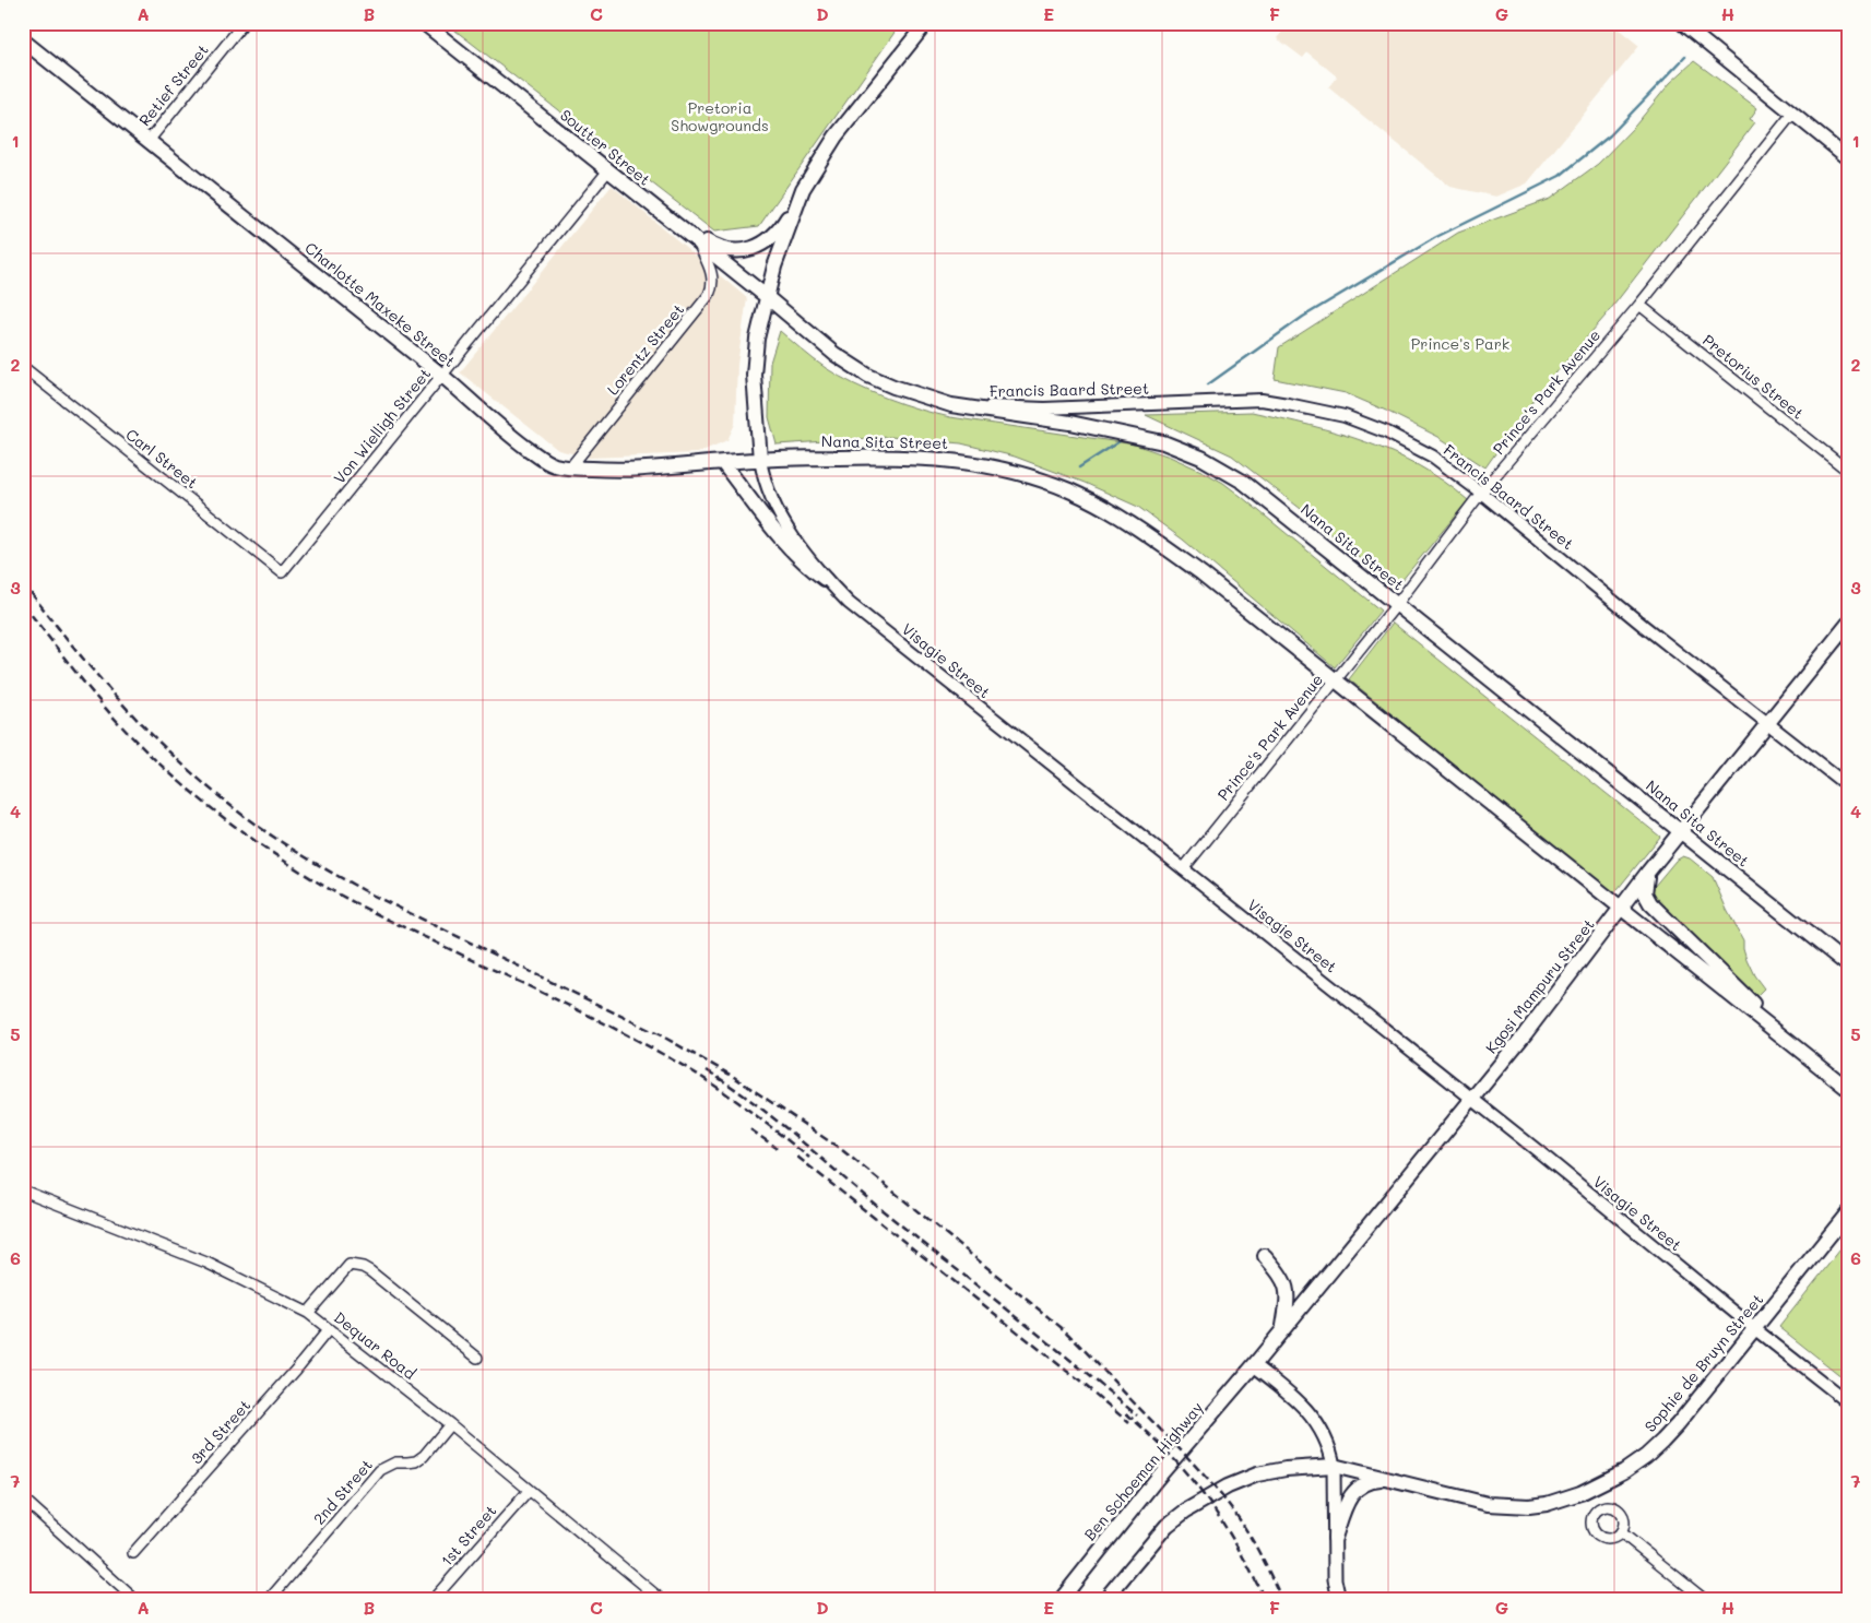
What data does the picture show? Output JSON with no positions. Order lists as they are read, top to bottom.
{
  "streets": {
    "main road": [
      "Soutter Street",
      "Charlotte Maxeke Street",
      "Nana Sita Street",
      "Kgosi Mampuru Street",
      "Sophie de Bruyn Street",
      "Ben Schoeman Highway"
    ],
    "street": [
      "Retief Street",
      "Lorentz Street",
      "Pretorius Street",
      "Francis Baard Street",
      "Prince's Park Avenue",
      "Von Wielligh Street",
      "Carl Street",
      "Visagie Street",
      "Dequar Road",
      "3rd Street",
      "2nd Street",
      "1st Street"
    ]
  },
  "crossings": [
    ["Retief Street", "Charlotte Maxeke Street"],
    ["Soutter Street", "Lorentz Street"],
    ["Soutter Street", "Von Wielligh Street"],
    ["Soutter Street", "Nana Sita Street"],
    ["Charlotte Maxeke Street", "Lorentz Street"],
    ["Charlotte Maxeke Street", "Von Wielligh Street"],
    ["Charlotte Maxeke Street", "Nana Sita Street"],
    ["Charlotte Maxeke Street", "Visagie Street"],
    ["Pretorius Street", "Prince's Park Avenue"],
    ["Francis Baard Street", "Prince's Park Avenue"],
    ["Francis Baard Street", "Nana Sita Street"],
    ["Francis Baard Street", "Kgosi Mampuru Street"],
    ["Prince's Park Avenue", "Nana Sita Street"],
    ["Prince's Park Avenue", "Visagie Street"],
    ["Von Wielligh Street", "Carl Street"],
    ["Nana Sita Street", "Visagie Street"],
    ["Nana Sita Street", "Kgosi Mampuru Street"],
    ["Visagie Street", "Kgosi Mampuru Street"],
    ["Visagie Street", "Sophie de Bruyn Street"],
    ["Kgosi Mampuru Street", "Ben Schoeman Highway"],
    ["Dequar Road", "3rd Street"],
    ["Dequar Road", "2nd Street"],
    ["Dequar Road", "1st Street"]
  ],
  "parks": ["Pretoria Showgrounds", "Prince's Park"],
  "grid": {
    "columns": [
      "A",
      "B",
      "C",
      "D",
      "E",
      "F",
      "G",
      "H"
    ],
    "rows": [
      "1",
      "2",
      "3",
      "4",
      "5",
      "6",
      "7"
    ]
  }
}
